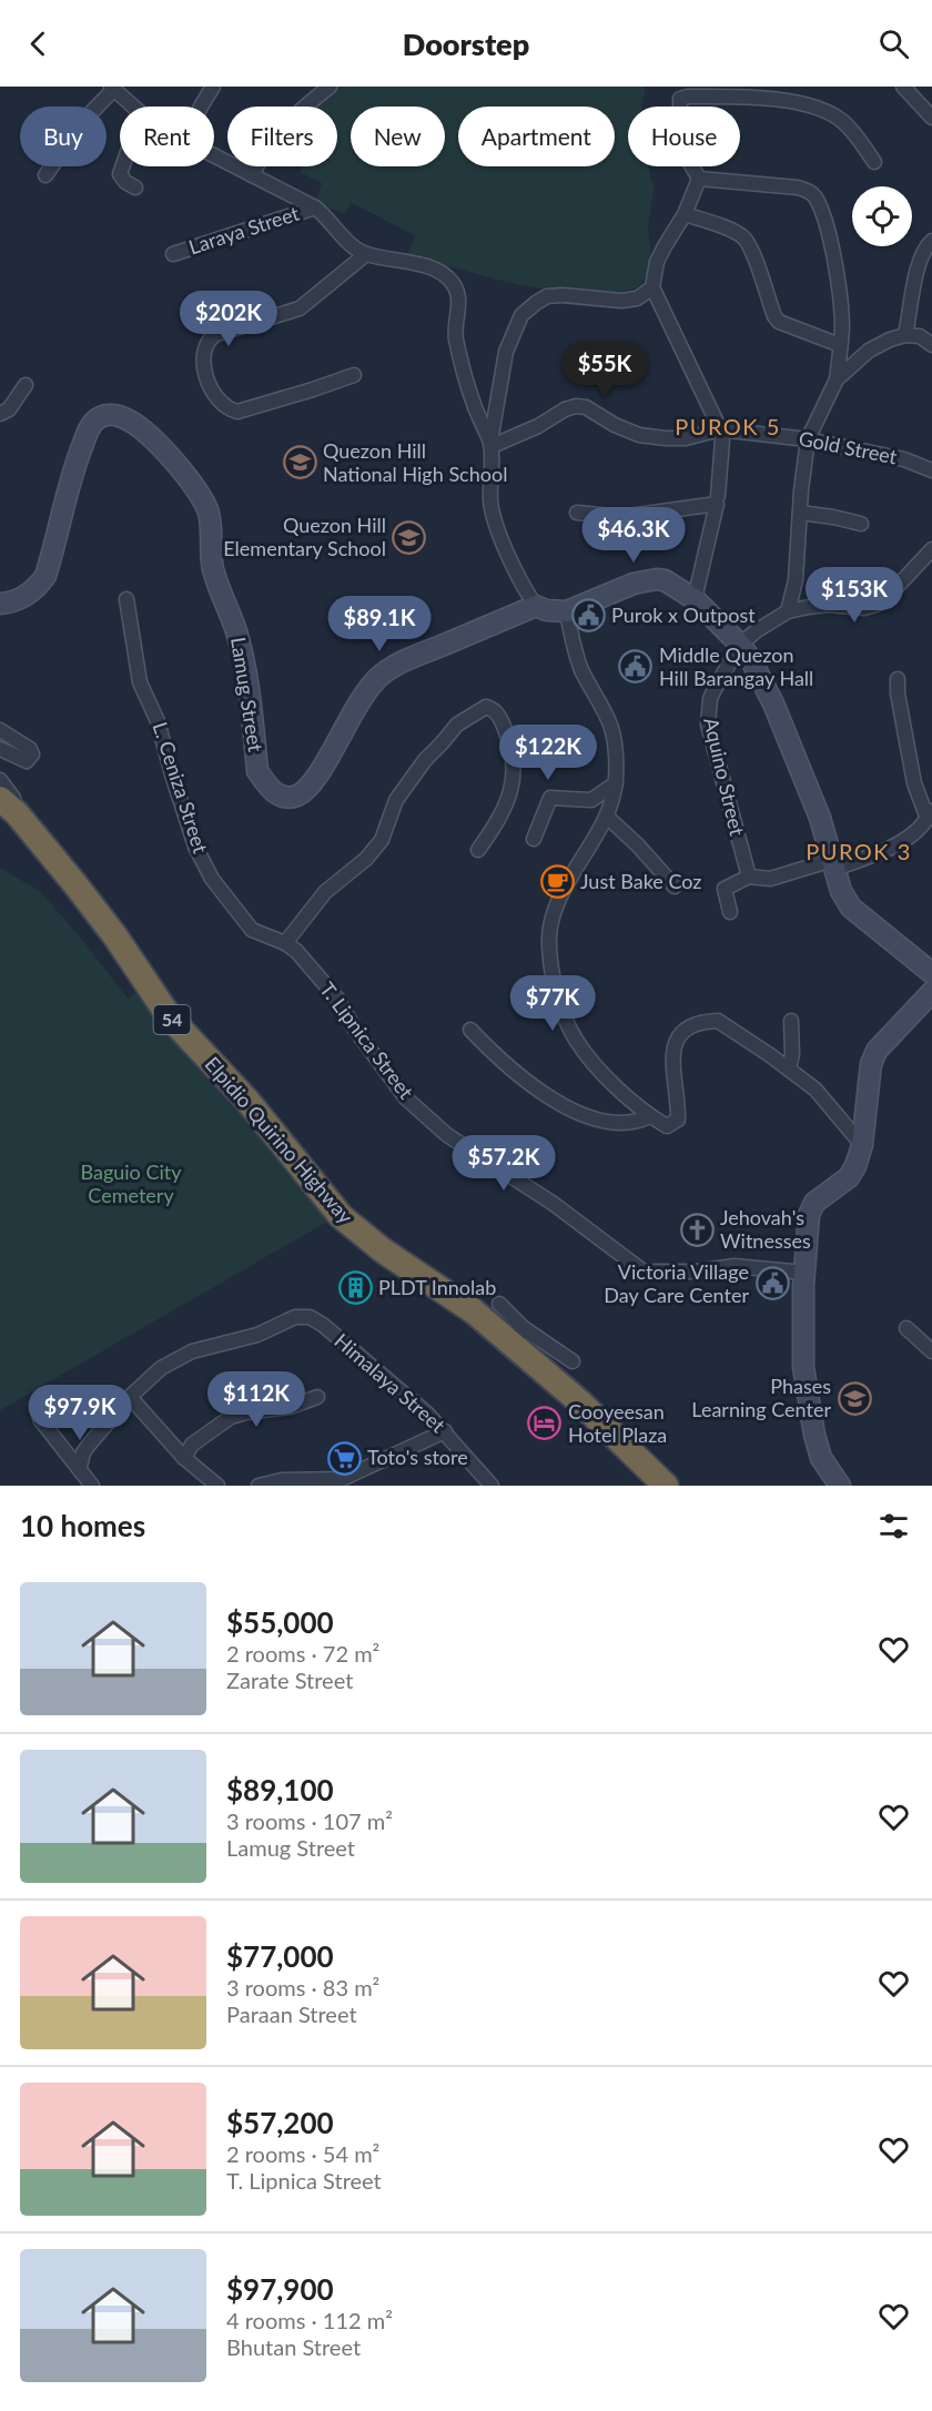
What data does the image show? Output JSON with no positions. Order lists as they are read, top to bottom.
{
  "streets": {
    "highway": ["54", "Elpidio Quirino Highway"],
    "street": [
      "Laraya Street",
      "Gold Street",
      "Lamug Street",
      "Aquino Street",
      "L. Ceniza Street",
      "T. Lipnica Street",
      "Himalaya Street"
    ]
  },
  "crossings": [
    ["L. Ceniza Street", "T. Lipnica Street"]
  ],
  "districts": ["PUROK 5", "PUROK 3"],
  "parks": ["Baguio City Cemetery"],
  "places": {
    "school or university": ["Quezon Hill National High School", "Quezon Hill Elementary School", "Phases Learning Center"],
    "public building": ["Purok x Outpost", "Middle Quezon Hill Barangay Hall", "Victoria Village Day Care Center"],
    "cafe": ["Just Bake Coz"],
    "church": ["Jehovah's Witnesses"],
    "building": ["PLDT Innolab"],
    "hotel": ["Cooyeesan Hotel Plaza"],
    "supermarket": ["Toto's store"]
  },
  "page": {
    "header": "Doorstep",
    "chip": [
      "Buy",
      "Rent",
      "Filters",
      "New",
      "Apartment",
      "House"
    ],
    "price": [
      "$202K",
      "$55K",
      "$46.3K",
      "$153K",
      "$89.1K",
      "$122K",
      "$77K",
      "$57.2K",
      "$112K",
      "$97.9K"
    ],
    "heading": "10 homes",
    "list": [
      {
        "name": "$55,000",
        "note": "2 rooms · 72 m² · Zarate Street"
      },
      {
        "name": "$89,100",
        "note": "3 rooms · 107 m² · Lamug Street"
      },
      {
        "name": "$77,000",
        "note": "3 rooms · 83 m² · Paraan Street"
      },
      {
        "name": "$57,200",
        "note": "2 rooms · 54 m² · T. Lipnica Street"
      },
      {
        "name": "$97,900",
        "note": "4 rooms · 112 m² · Bhutan Street"
      }
    ]
  }
}
